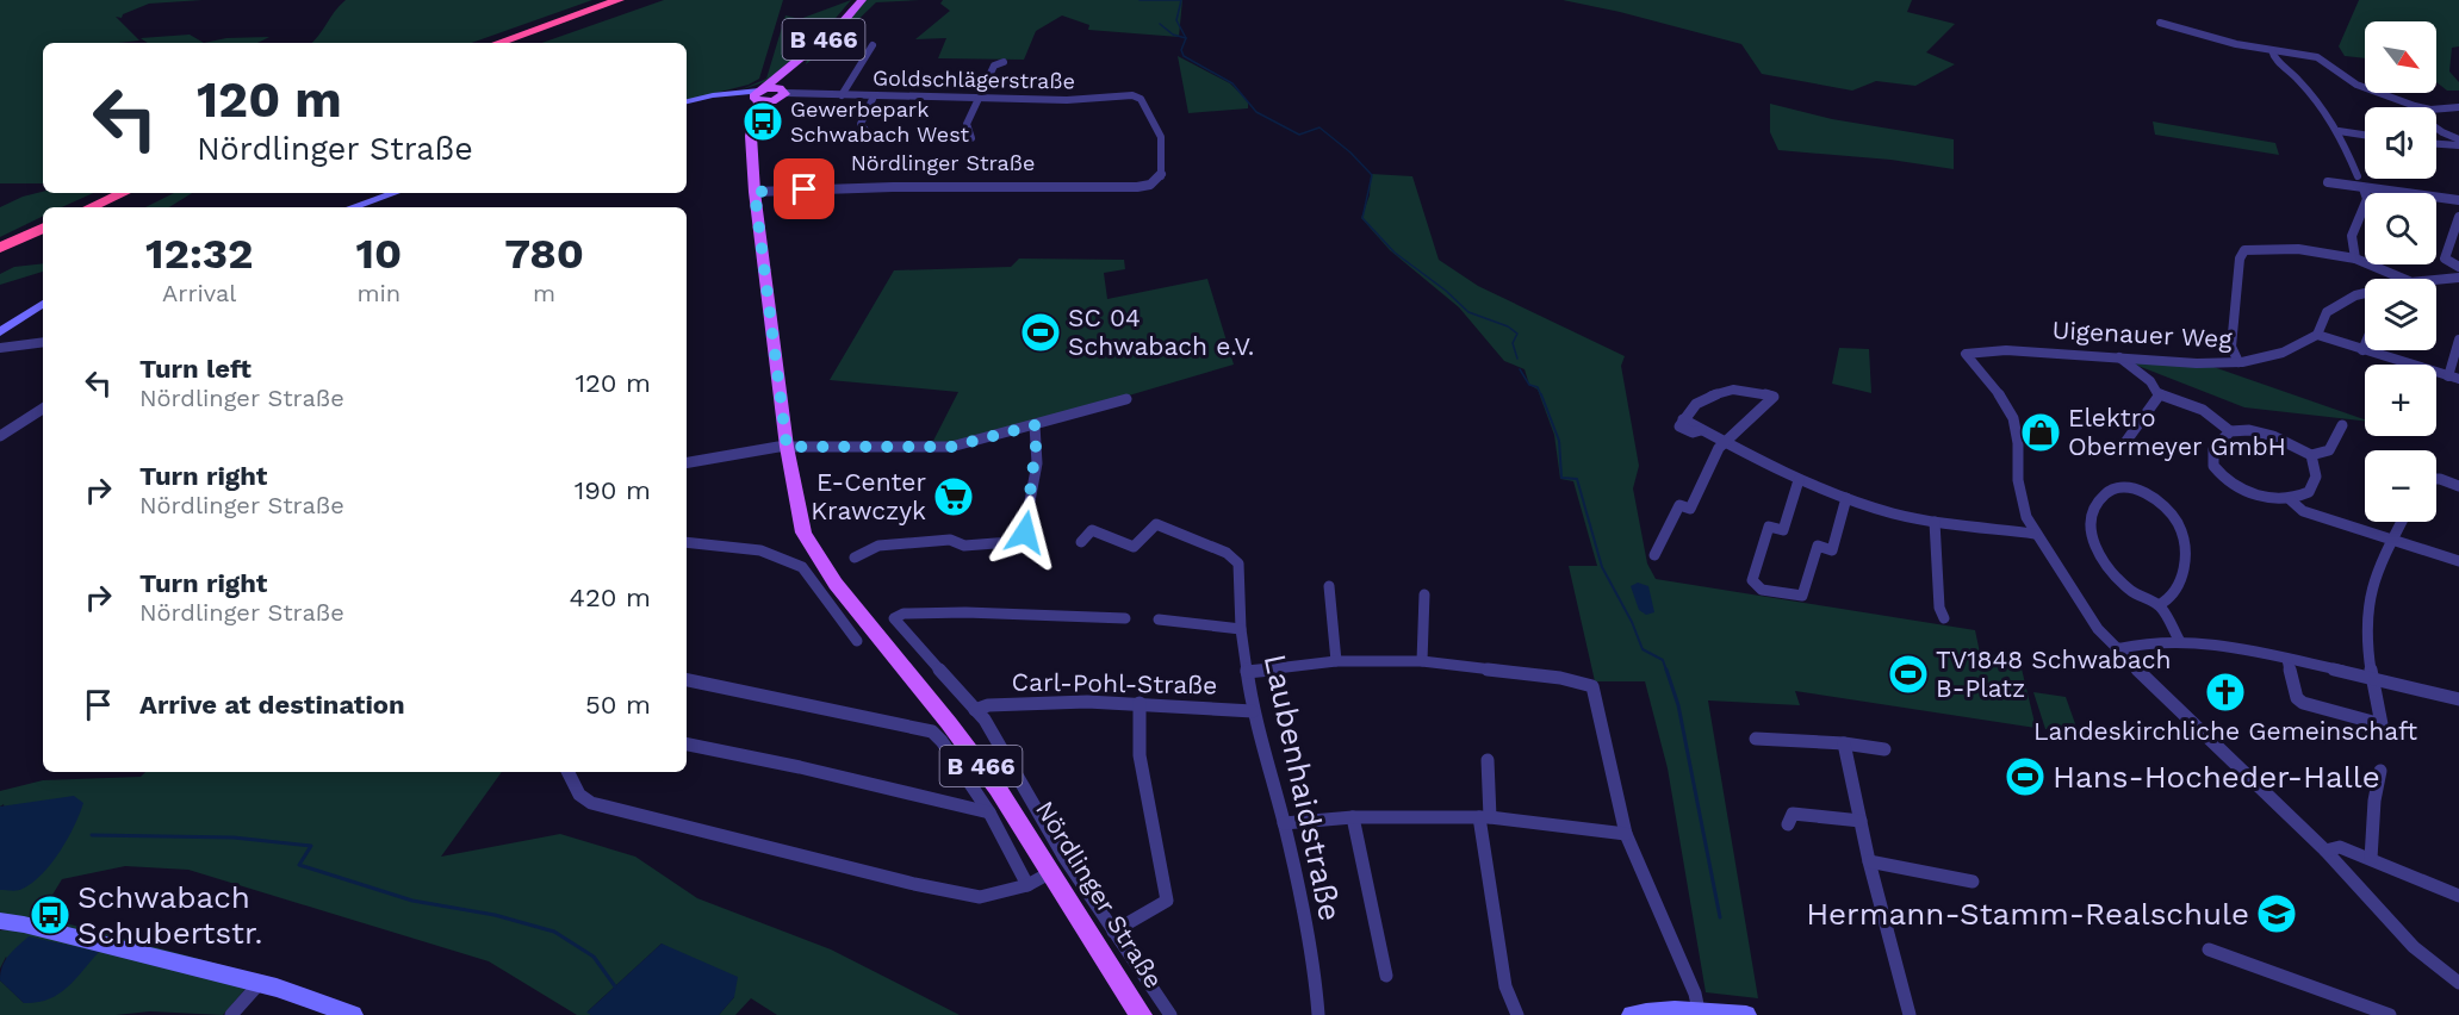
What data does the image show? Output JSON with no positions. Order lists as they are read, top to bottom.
{
  "streets": {
    "main road": ["B 466", "Nördlinger Straße"],
    "street": [
      "Goldschlägerstraße",
      "Uigenauer Weg",
      "Carl-Pohl-Straße",
      "Laubenhaidstraße"
    ]
  },
  "crossings": [
    ["B 466", "Goldschlägerstraße"],
    ["B 466", "Nördlinger Straße"],
    ["Goldschlägerstraße", "Nördlinger Straße"],
    ["Nördlinger Straße", "Carl-Pohl-Straße"],
    ["Carl-Pohl-Straße", "Laubenhaidstraße"]
  ],
  "places": {
    "bus stop": ["Gewerbepark Schwabach West", "Schwabach Schubertstr."],
    "sports": ["SC 04 Schwabach e.V.", "TV1848 Schwabach B-Platz", "Hans-Hocheder-Halle"],
    "shop": ["Elektro Obermeyer GmbH"],
    "supermarket": ["E-Center Krawczyk"],
    "church": ["Landeskirchliche Gemeinschaft"],
    "school or university": ["Hermann-Stamm-Realschule"]
  },
  "north": "bottom right",
  "page": {
    "map_buttons": ["+", "−"],
    "turn": ["120 m", "Nördlinger Straße"],
    "eta": [
      "12:32",
      "Arrival",
      "10",
      "min",
      "780",
      "m"
    ],
    "list": [
      {
        "name": "Turn left",
        "note": "Nördlinger Straße",
        "value": "120 m"
      },
      {
        "name": "Turn right",
        "note": "Nördlinger Straße",
        "value": "190 m"
      },
      {
        "name": "Turn right",
        "note": "Nördlinger Straße",
        "value": "420 m"
      },
      {
        "name": "Arrive at destination",
        "value": "50 m"
      }
    ]
  }
}
